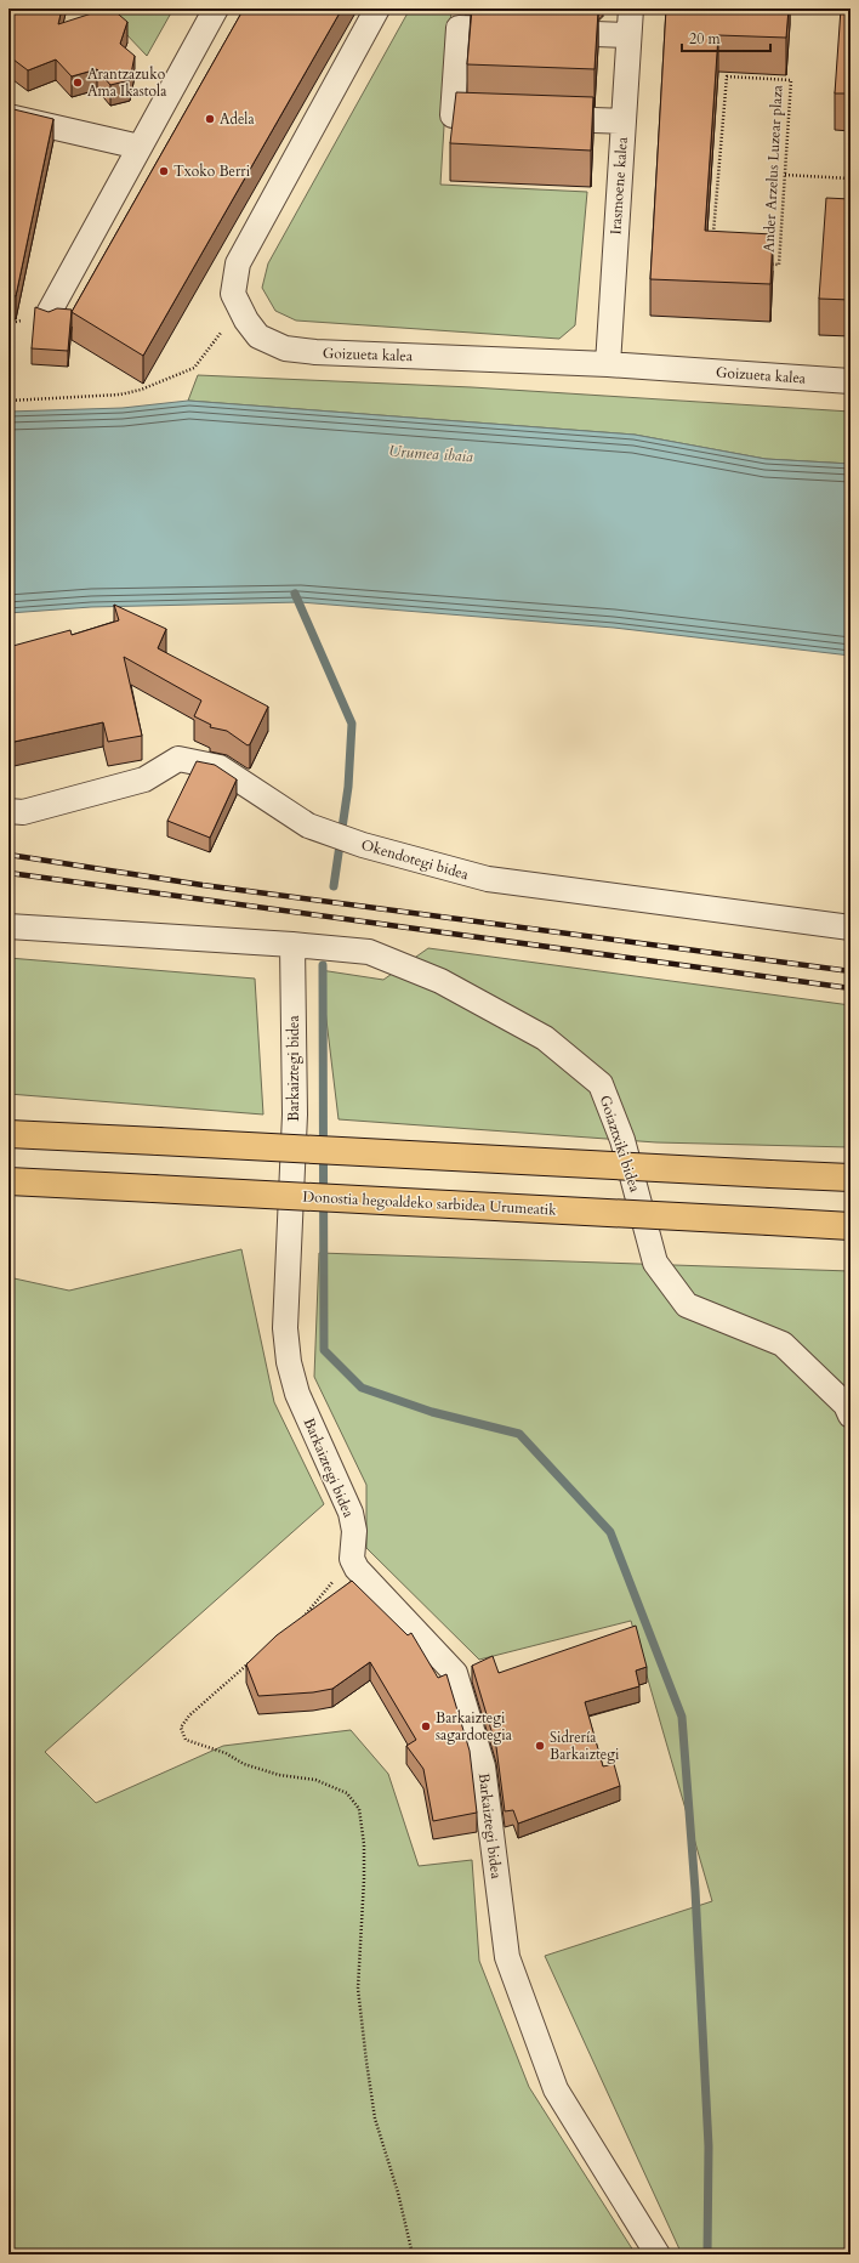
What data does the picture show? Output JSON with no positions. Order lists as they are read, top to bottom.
{
  "streets": {
    "highway": ["Donostia hegoaldeko sarbidea Urumeatik"],
    "street": [
      "Irasmoene kalea",
      "Goizueta kalea",
      "Okendotegi bidea",
      "Barkaiztegi bidea",
      "Goiaztxiki bidea"
    ],
    "path": ["Ander Arzelus Luzear plaza"]
  },
  "crossings": [
    ["Irasmoene kalea", "Goizueta kalea"],
    ["Barkaiztegi bidea", "Goiaztxiki bidea"]
  ],
  "water": ["Urumea ibaia"],
  "places": [
    "Arantzazuko Ama Ikastola",
    "Adela",
    "Txoko Berri",
    "Barkaiztegi sagardotegia",
    "Sidrería Barkaiztegi"
  ],
  "scale_bar": "20 m"
}
